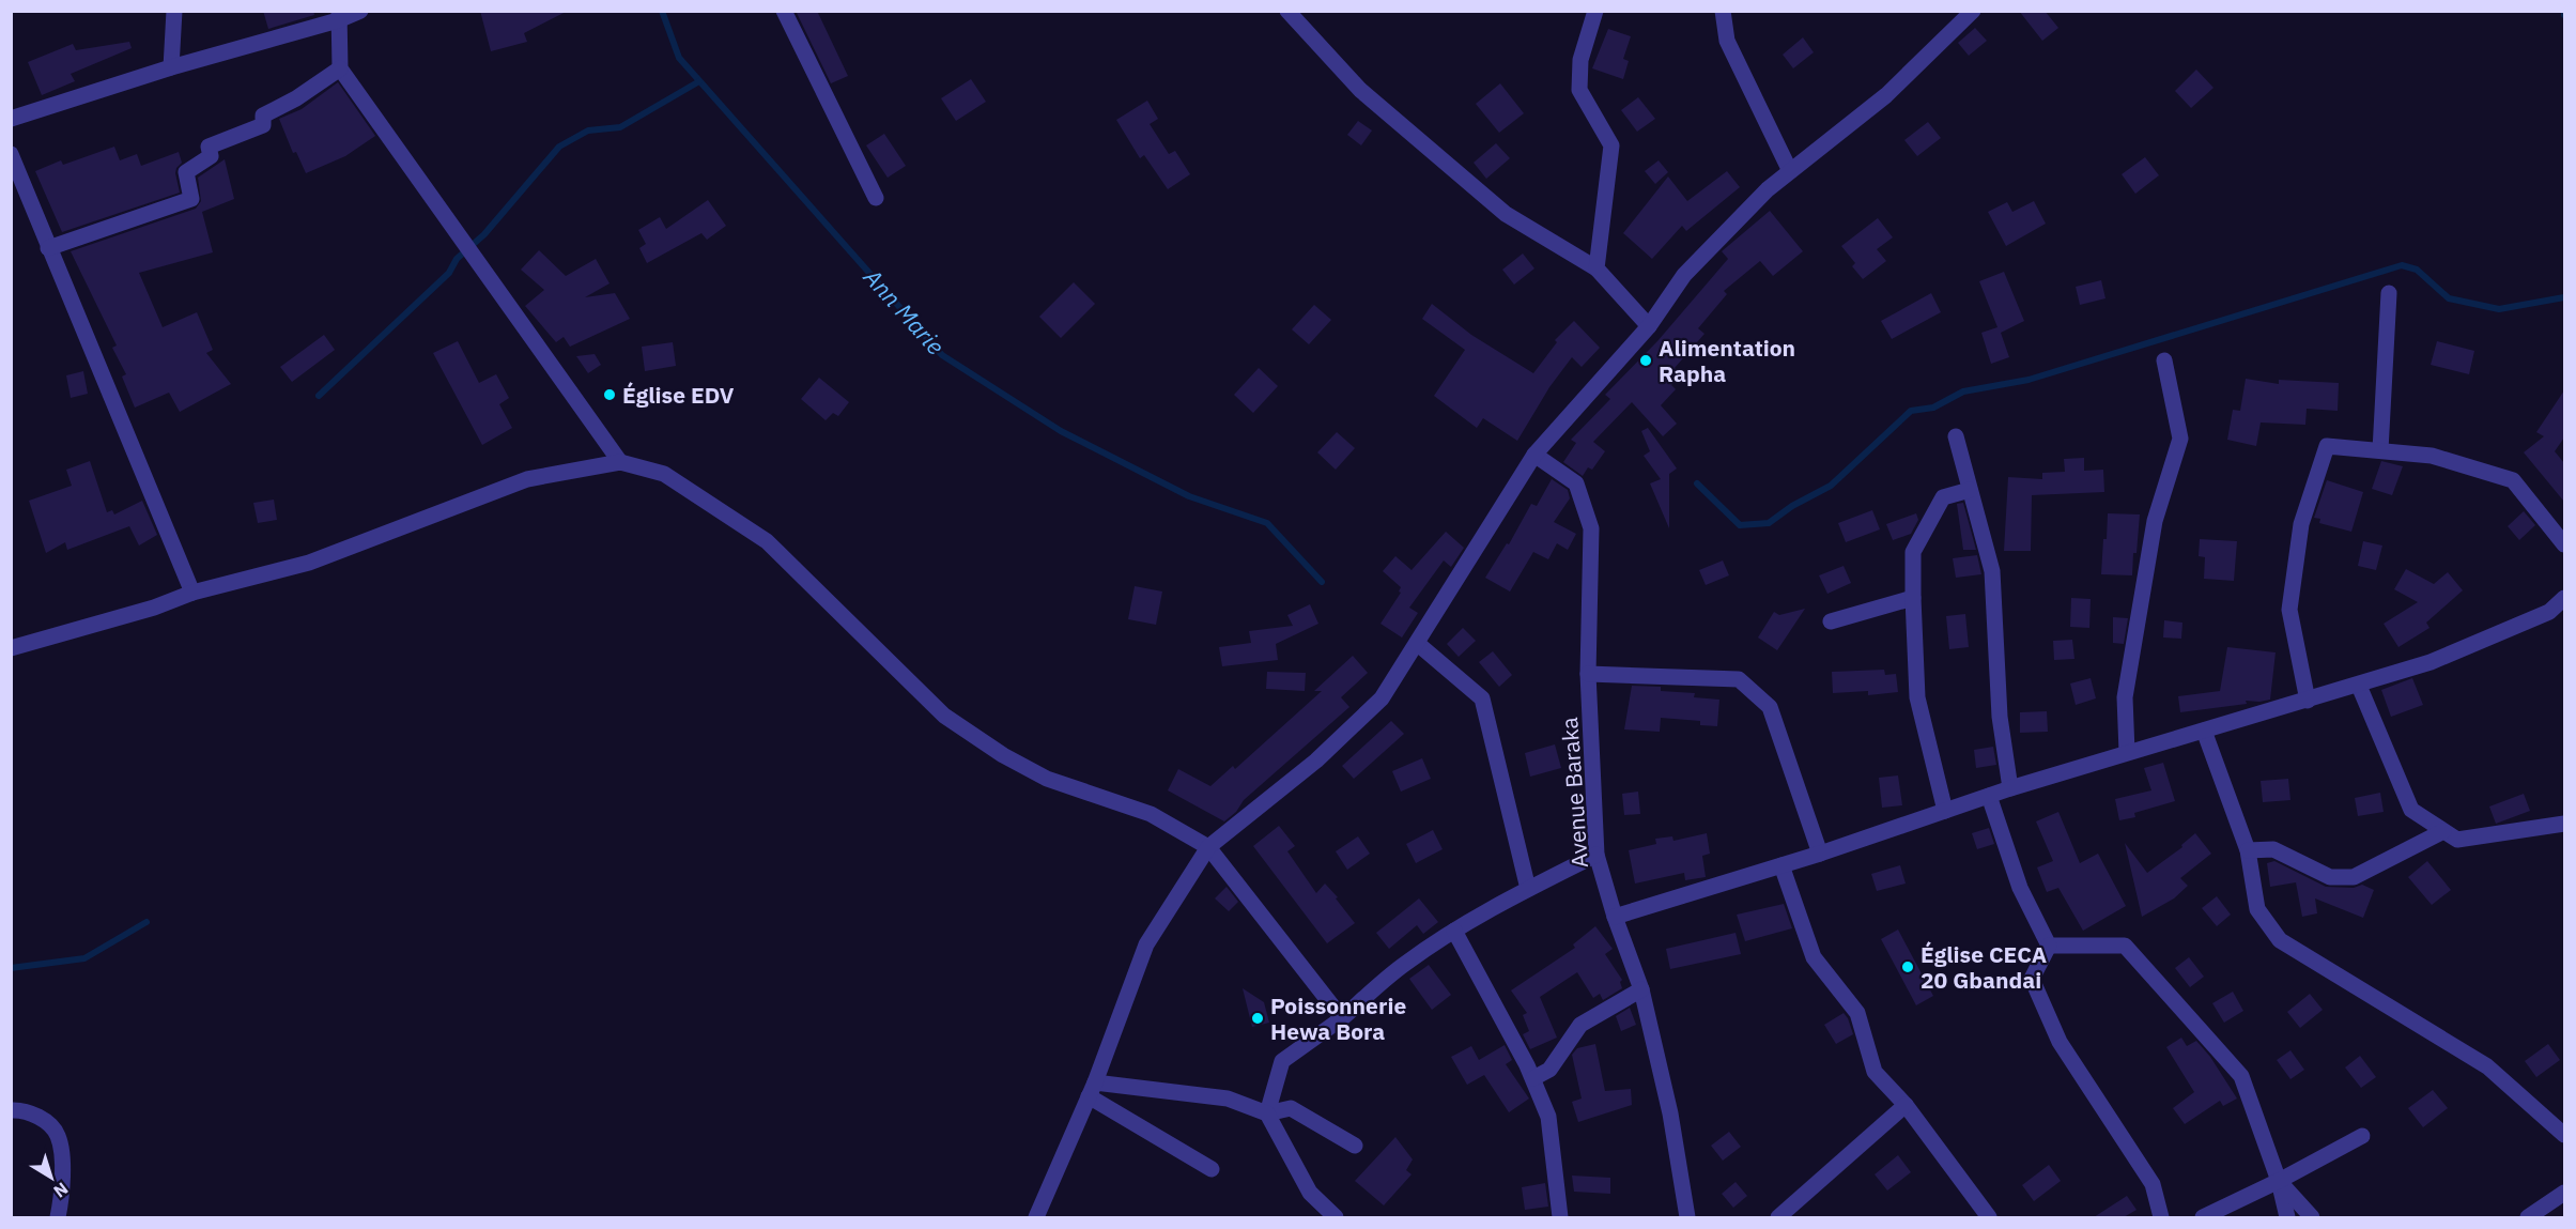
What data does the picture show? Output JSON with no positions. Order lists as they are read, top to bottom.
{
  "streets": {
    "street": ["Avenue Baraka"]
  },
  "water": ["Ann Marie"],
  "places": [
    "Alimentation Rapha",
    "Église EDV",
    "Église CECA 20 Gbandai",
    "Poissonnerie Hewa Bora"
  ],
  "north": "bottom right"
}
